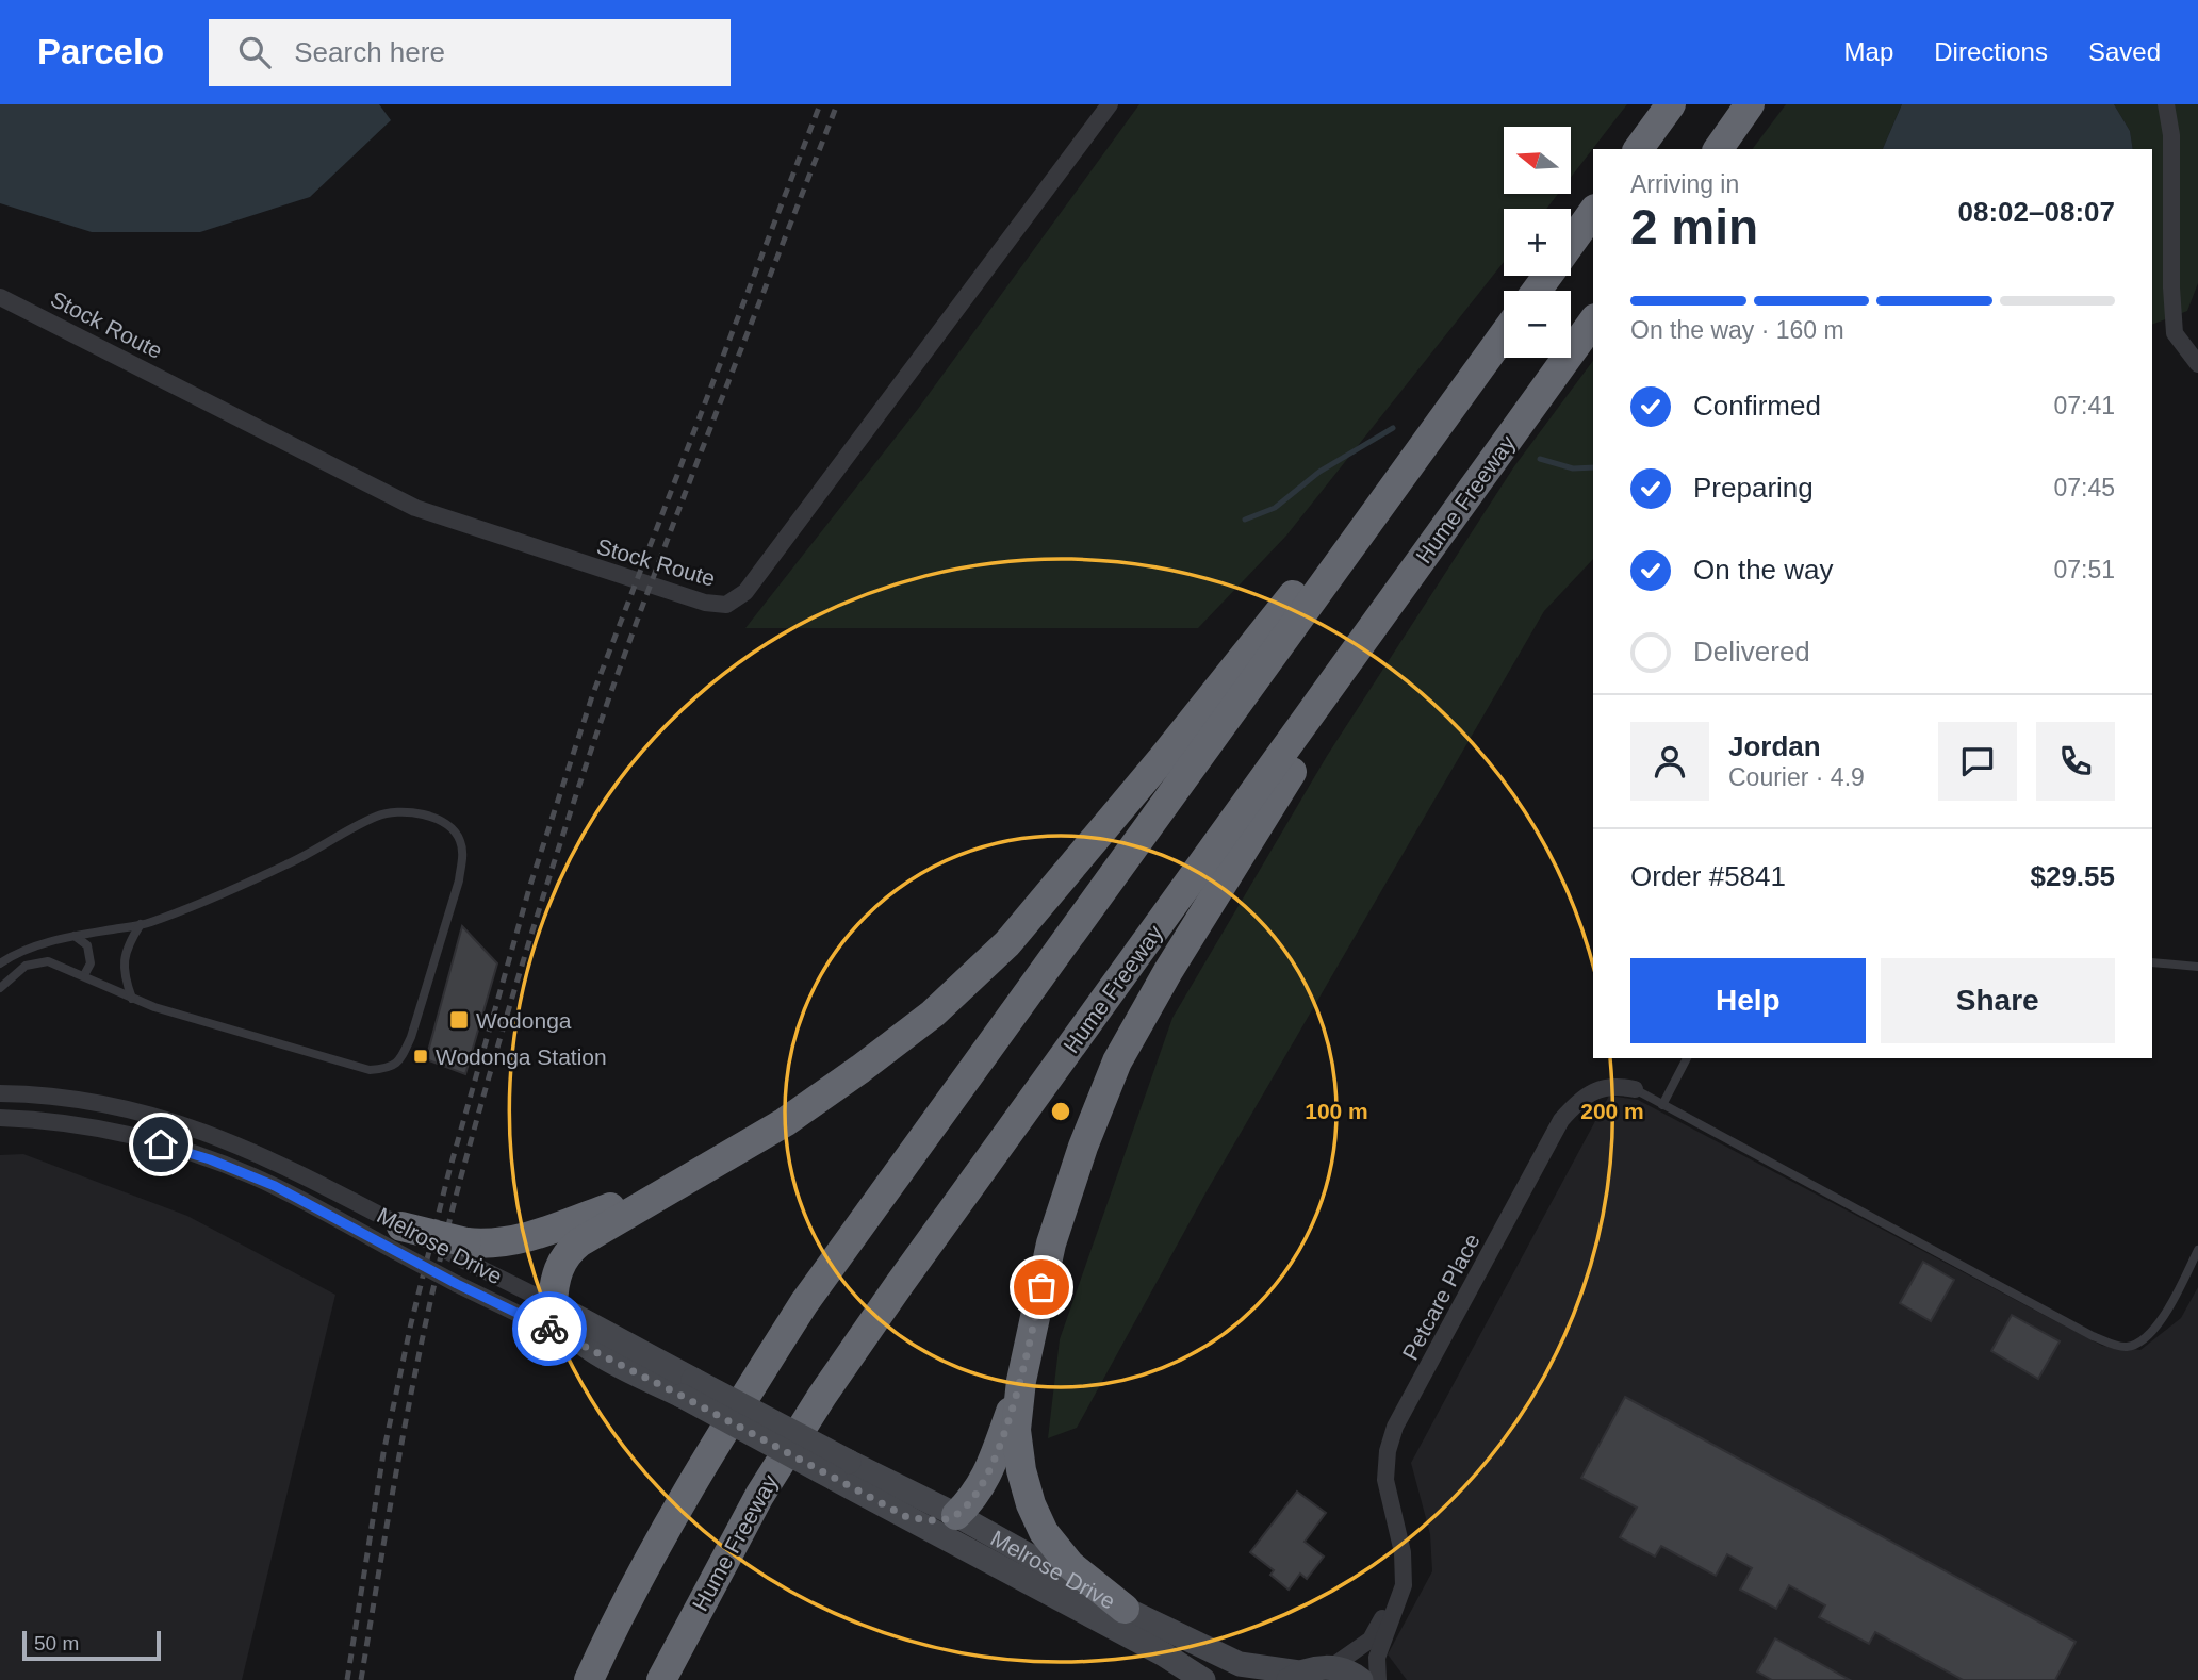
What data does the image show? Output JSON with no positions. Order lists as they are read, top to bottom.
{
  "streets": {
    "highway": ["Hume Freeway"],
    "main road": ["Melrose Drive"],
    "street": ["Stock Route", "Petcare Place"]
  },
  "places": {
    "transit": ["Wodonga", "Wodonga Station"]
  },
  "scale_bar": "50 m",
  "north": "left",
  "page": {
    "header": "Parcelo",
    "search": "Search here",
    "nav": ["Map", "Directions", "Saved"],
    "map_buttons": ["+", "−"],
    "heading": ["2 min", "Arriving in", "08:02–08:07"],
    "panel": [
      "Jordan",
      "Courier · 4.9",
      "Order #5841",
      "$29.55"
    ],
    "bar": "On the way · 160 m",
    "list": [
      ["Confirmed", "07:41"],
      ["Preparing", "07:45"],
      ["On the way", "07:51"],
      "Delivered"
    ],
    "buttons": ["Help", "Share"],
    "scale": "50 m"
  },
  "rings": ["100 m", "200 m"]
}
